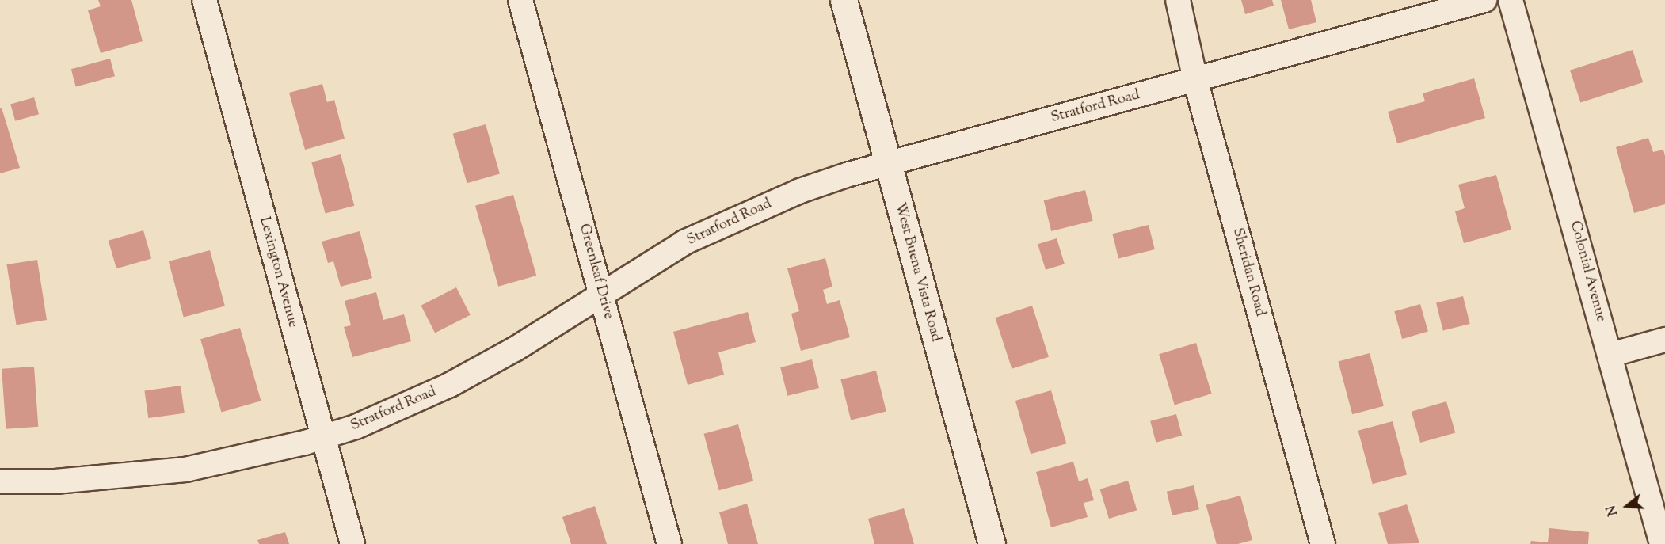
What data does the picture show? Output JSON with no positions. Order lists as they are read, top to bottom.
{
  "streets": {
    "street": [
      "Stratford Road",
      "Greenleaf Drive",
      "Colonial Avenue",
      "Lexington Avenue",
      "West Buena Vista Road",
      "Sheridan Road"
    ]
  },
  "crossings": [
    ["Stratford Road", "Greenleaf Drive"],
    ["Stratford Road", "Lexington Avenue"],
    ["Stratford Road", "West Buena Vista Road"],
    ["Stratford Road", "Sheridan Road"]
  ],
  "north": "left"
}
